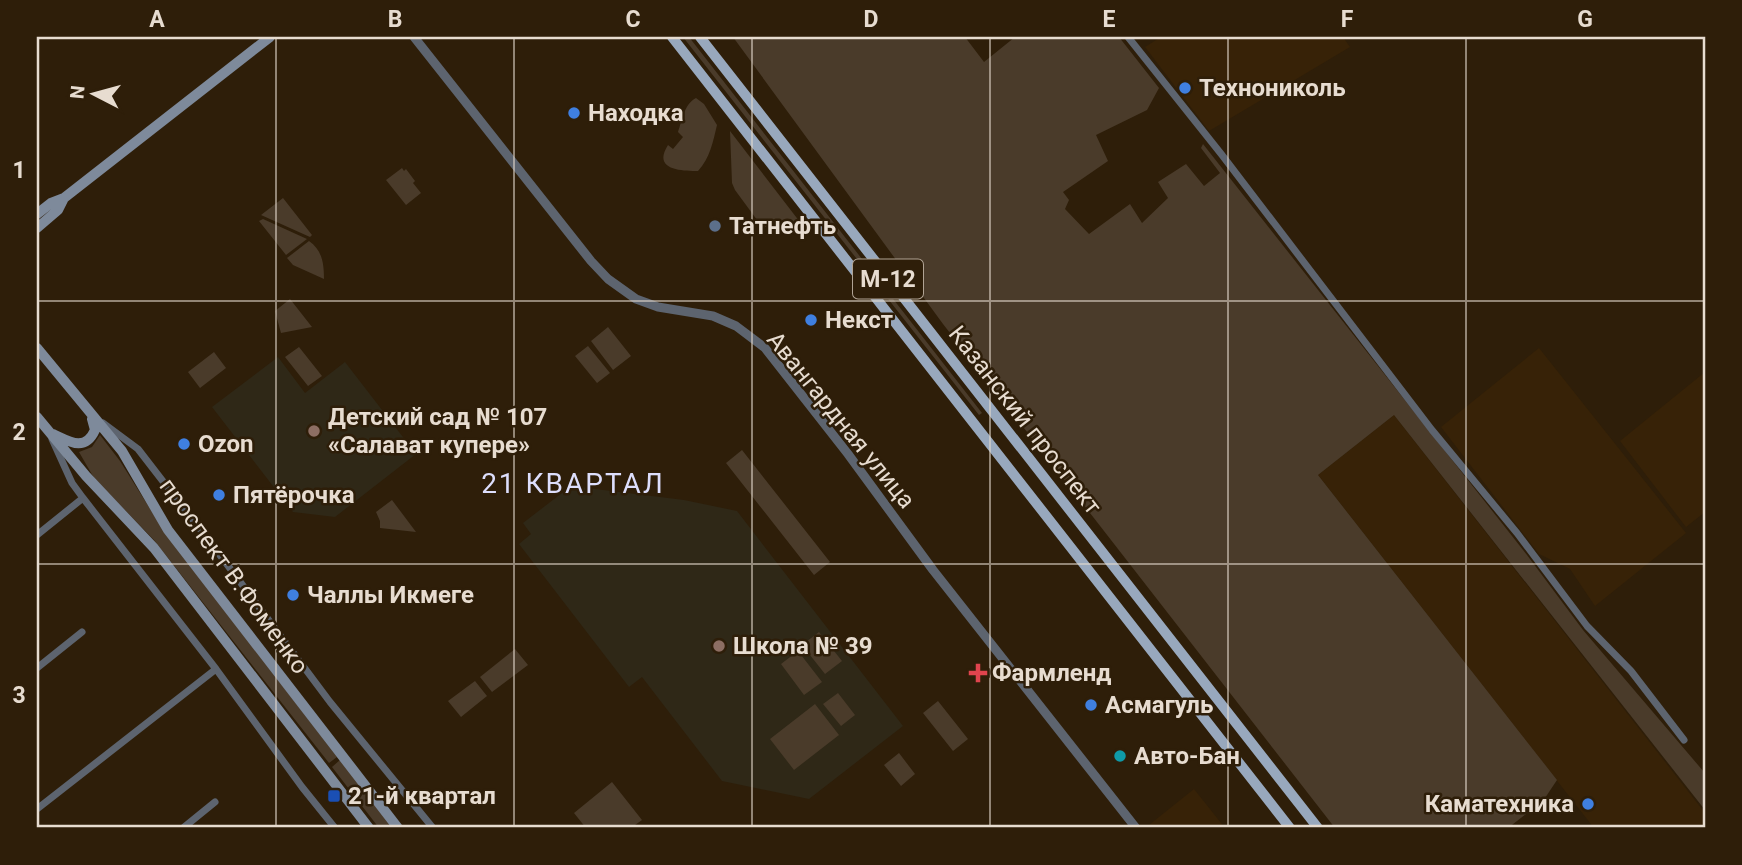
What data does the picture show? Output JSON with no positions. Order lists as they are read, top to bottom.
{
  "streets": {
    "main road": ["М-12", "Казанский проспект", "проспект В.Фоменко"],
    "street": ["Авангардная улица"]
  },
  "districts": ["21 КВАРТАЛ"],
  "places": {
    "other": [
      "Технониколь",
      "Находка",
      "Татнефть",
      "Некст",
      "Детский сад № 107 «Салават купере»",
      "Ozon",
      "Пятёрочка",
      "Чаллы Икмеге",
      "Школа № 39",
      "Асмагуль",
      "Авто-Бан",
      "Каматехника"
    ],
    "health": ["Фармленд"],
    "transit": ["21-й квартал"]
  },
  "north": "left",
  "grid": {
    "columns": [
      "A",
      "B",
      "C",
      "D",
      "E",
      "F",
      "G"
    ],
    "rows": ["1", "2", "3"]
  }
}
